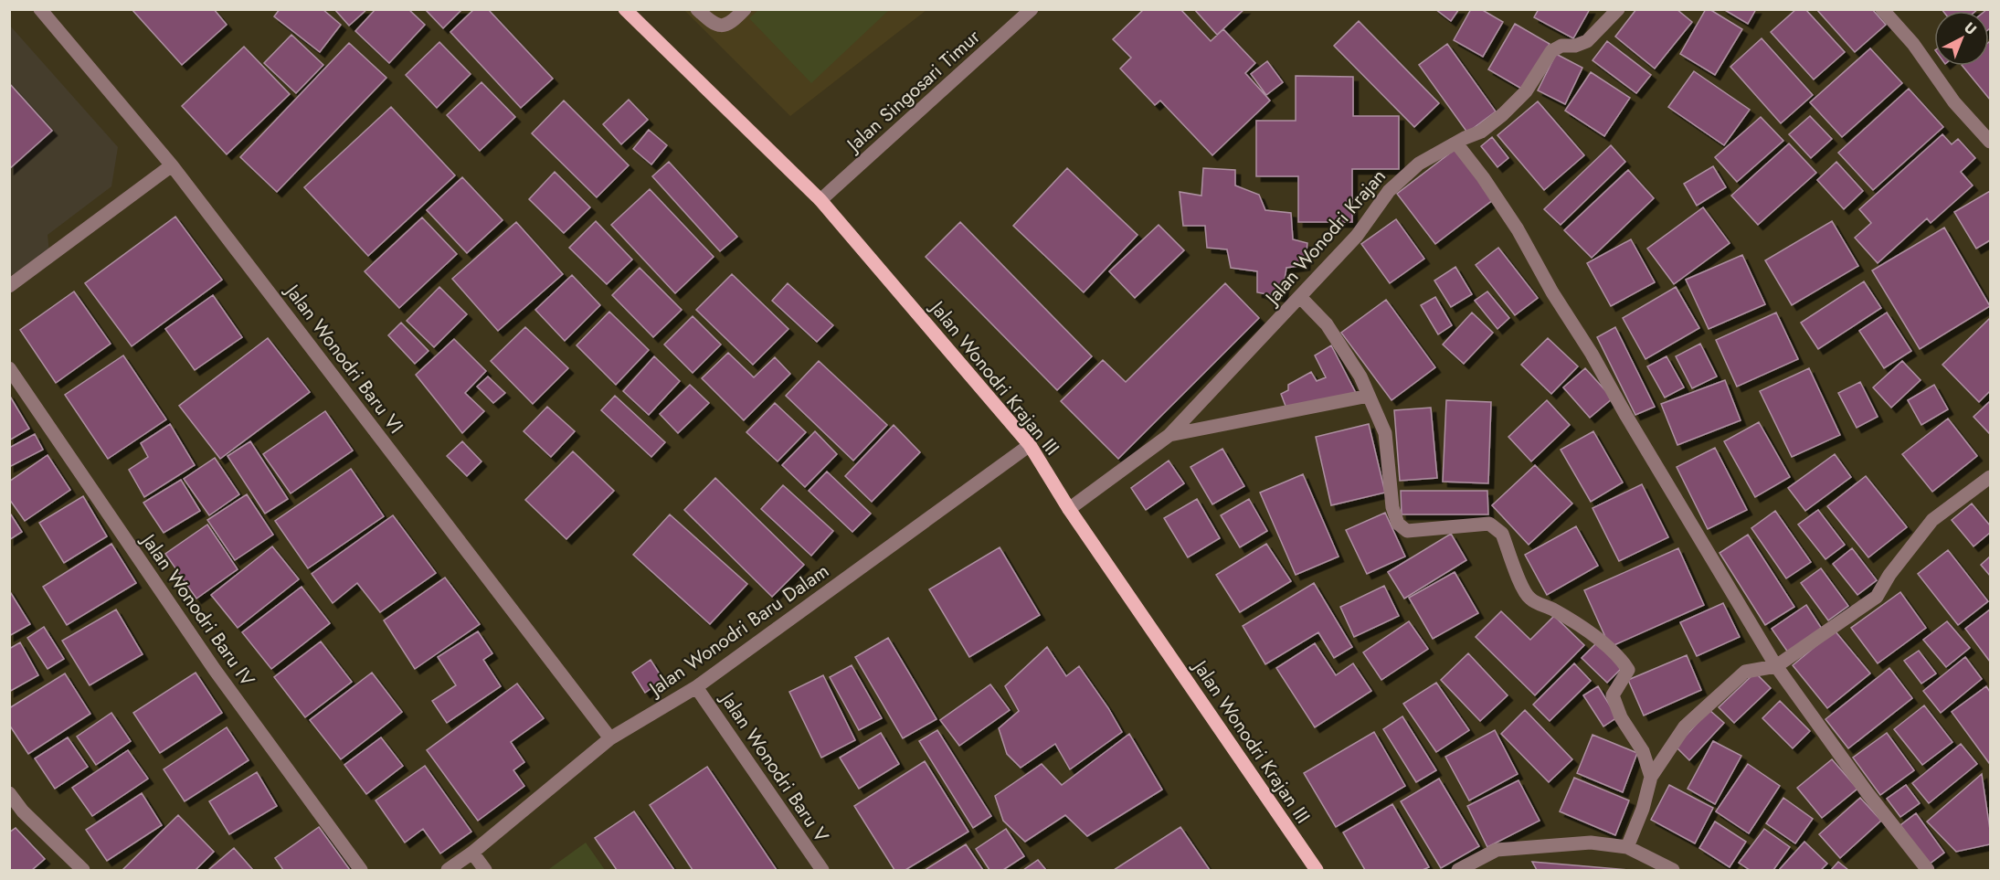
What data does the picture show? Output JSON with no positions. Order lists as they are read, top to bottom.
{
  "streets": {
    "main road": ["Jalan Wonodri Krajan III"],
    "street": [
      "Jalan Singosari Timur",
      "Jalan Wonodri Krajan",
      "Jalan Wonodri Baru VI",
      "Jalan Wonodri Baru IV",
      "Jalan Wonodri Baru Dalam",
      "Jalan Wonodri Baru V"
    ]
  },
  "crossings": [
    ["Jalan Singosari Timur", "Jalan Wonodri Krajan III"],
    ["Jalan Wonodri Krajan", "Jalan Wonodri Krajan III"],
    ["Jalan Wonodri Baru VI", "Jalan Wonodri Baru Dalam"],
    ["Jalan Wonodri Krajan III", "Jalan Wonodri Baru Dalam"],
    ["Jalan Wonodri Baru Dalam", "Jalan Wonodri Baru V"]
  ],
  "north": "top right"
}
